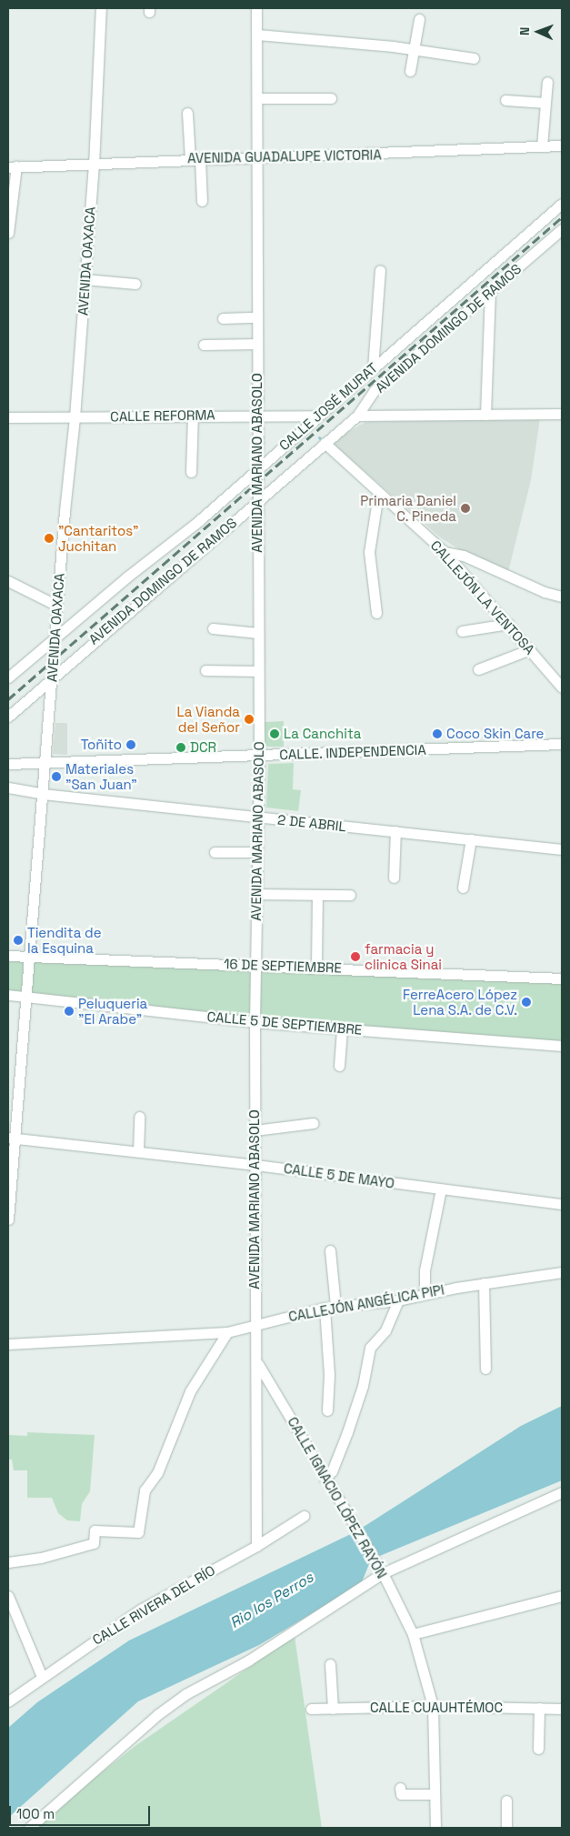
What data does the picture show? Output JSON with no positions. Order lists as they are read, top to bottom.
{
  "streets": {
    "street": [
      "AVENIDA GUADALUPE VICTORIA",
      "AVENIDA OAXACA",
      "AVENIDA DOMINGO DE RAMOS",
      "CALLE JOSÉ MURAT",
      "CALLE REFORMA",
      "AVENIDA MARIANO ABASOLO",
      "CALLEJÓN LA VENTOSA",
      "CALLE. INDEPENDENCIA",
      "2 DE ABRIL",
      "16 DE SEPTIEMBRE",
      "CALLE 5 DE SEPTIEMBRE",
      "CALLE 5 DE MAYO",
      "CALLEJÓN ANGÉLICA PIPI",
      "CALLE IGNACIO LÓPEZ RAYÓN",
      "CALLE RIVERA DEL RÍO",
      "CALLE CUAUHTÉMOC"
    ]
  },
  "crossings": [
    ["AVENIDA GUADALUPE VICTORIA", "AVENIDA OAXACA"],
    ["AVENIDA GUADALUPE VICTORIA", "AVENIDA MARIANO ABASOLO"],
    ["AVENIDA OAXACA", "AVENIDA DOMINGO DE RAMOS"],
    ["AVENIDA OAXACA", "CALLE JOSÉ MURAT"],
    ["AVENIDA OAXACA", "CALLE REFORMA"],
    ["AVENIDA OAXACA", "CALLE. INDEPENDENCIA"],
    ["AVENIDA OAXACA", "2 DE ABRIL"],
    ["AVENIDA OAXACA", "16 DE SEPTIEMBRE"],
    ["AVENIDA OAXACA", "CALLE 5 DE SEPTIEMBRE"],
    ["AVENIDA OAXACA", "CALLE 5 DE MAYO"],
    ["AVENIDA DOMINGO DE RAMOS", "AVENIDA MARIANO ABASOLO"],
    ["AVENIDA DOMINGO DE RAMOS", "CALLEJÓN LA VENTOSA"],
    ["CALLE JOSÉ MURAT", "CALLE REFORMA"],
    ["CALLE JOSÉ MURAT", "AVENIDA MARIANO ABASOLO"],
    ["CALLE REFORMA", "AVENIDA MARIANO ABASOLO"],
    ["AVENIDA MARIANO ABASOLO", "CALLE. INDEPENDENCIA"],
    ["AVENIDA MARIANO ABASOLO", "2 DE ABRIL"],
    ["AVENIDA MARIANO ABASOLO", "16 DE SEPTIEMBRE"],
    ["AVENIDA MARIANO ABASOLO", "CALLE 5 DE SEPTIEMBRE"],
    ["AVENIDA MARIANO ABASOLO", "CALLE 5 DE MAYO"],
    ["AVENIDA MARIANO ABASOLO", "CALLEJÓN ANGÉLICA PIPI"],
    ["AVENIDA MARIANO ABASOLO", "CALLE IGNACIO LÓPEZ RAYÓN"],
    ["AVENIDA MARIANO ABASOLO", "CALLE RIVERA DEL RÍO"],
    ["CALLE IGNACIO LÓPEZ RAYÓN", "CALLE CUAUHTÉMOC"]
  ],
  "water": ["Rio los Perros"],
  "places": [
    "Primaria Daniel C. Pineda",
    "\"Cantaritos\" Juchitan",
    "La Vianda del Señor",
    "La Canchita",
    "Coco Skin Care",
    "Toñito",
    "DCR",
    "Materiales \"San Juan\"",
    "Tiendita de la Esquina",
    "farmacia y clinica Sinai",
    "FerreAcero López Lena S.A. de C.V.",
    "Peluqueria \"El Arabe\""
  ],
  "scale_bar": "100 m",
  "north": "left"
}
